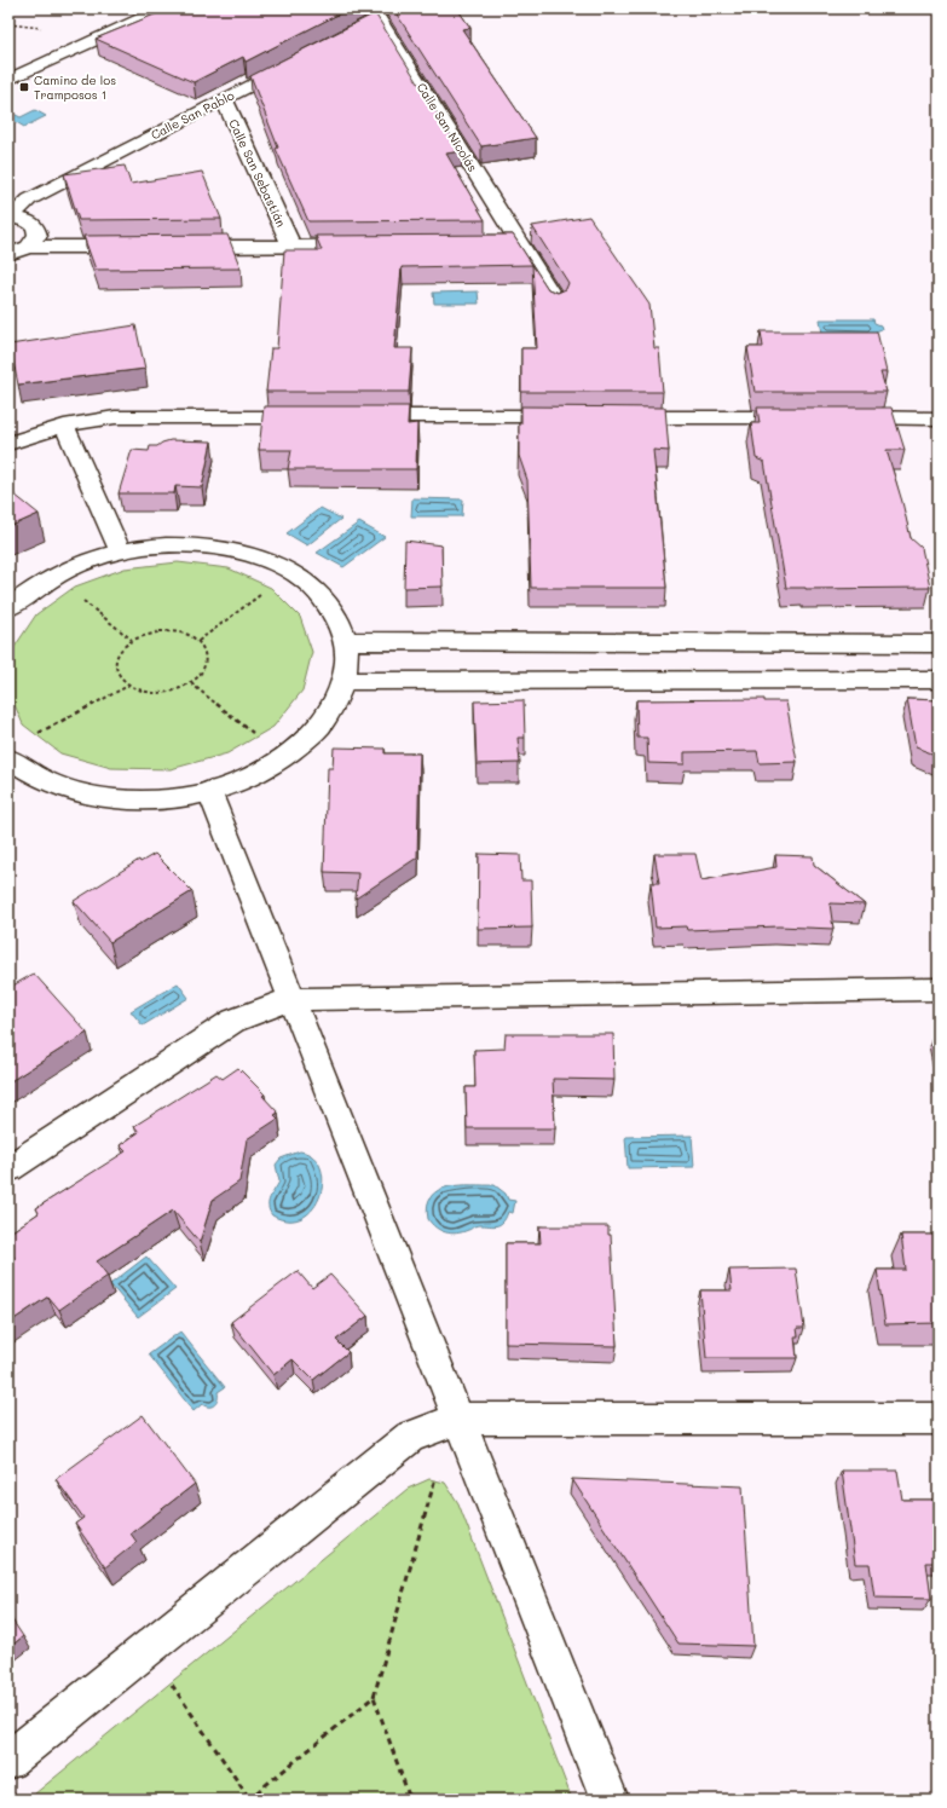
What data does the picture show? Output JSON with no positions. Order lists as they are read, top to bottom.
{
  "streets": {
    "street": ["Calle San Pablo", "Calle San Nicolás", "Calle San Sebastián"]
  },
  "crossings": [
    ["Calle San Pablo", "Calle San Sebastián"]
  ],
  "places": {
    "transit": ["Camino de los Tramposos 1"]
  }
}
